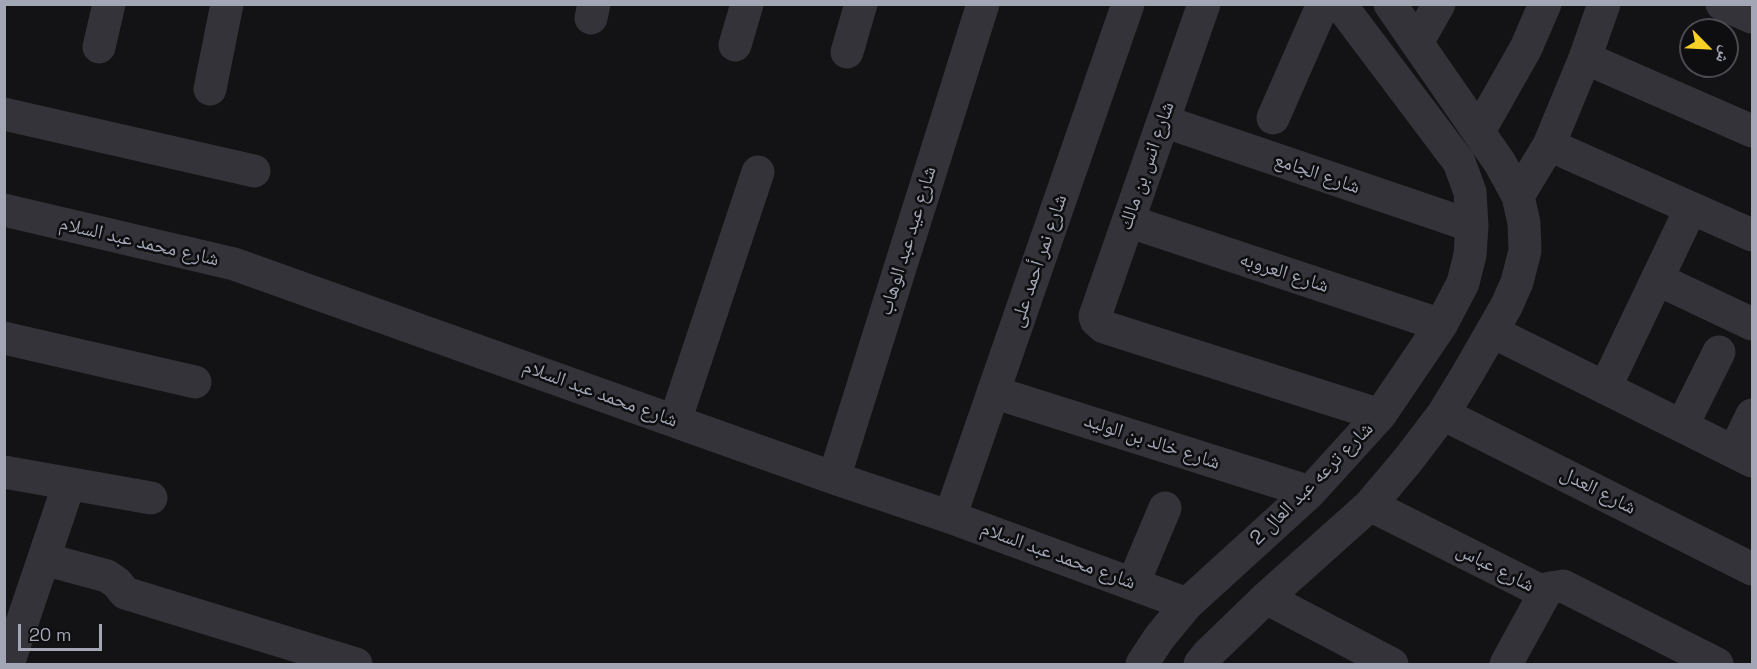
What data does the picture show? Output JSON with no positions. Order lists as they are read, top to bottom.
{
  "streets": {
    "street": [
      "شارع انس بن مالك",
      "شارع الجامع",
      "شارع عيد عبد الوهاب",
      "شارع محمد عبد السلام",
      "شارع نمر أحمد على",
      "شارع العروبه",
      "شارع خالد بن الوليد",
      "شارع ترعه عبد العال 2",
      "شارع العدل",
      "شارع عباس"
    ]
  },
  "crossings": [
    ["شارع انس بن مالك", "شارع الجامع"],
    ["شارع انس بن مالك", "شارع العروبه"],
    ["شارع انس بن مالك", "شارع ترعه عبد العال 2"],
    ["شارع الجامع", "شارع ترعه عبد العال 2"],
    ["شارع عيد عبد الوهاب", "شارع محمد عبد السلام"],
    ["شارع محمد عبد السلام", "شارع نمر أحمد على"],
    ["شارع محمد عبد السلام", "شارع ترعه عبد العال 2"],
    ["شارع نمر أحمد على", "شارع خالد بن الوليد"],
    ["شارع العروبه", "شارع ترعه عبد العال 2"],
    ["شارع خالد بن الوليد", "شارع ترعه عبد العال 2"]
  ],
  "scale_bar": "20 m",
  "north": "bottom right"
}
